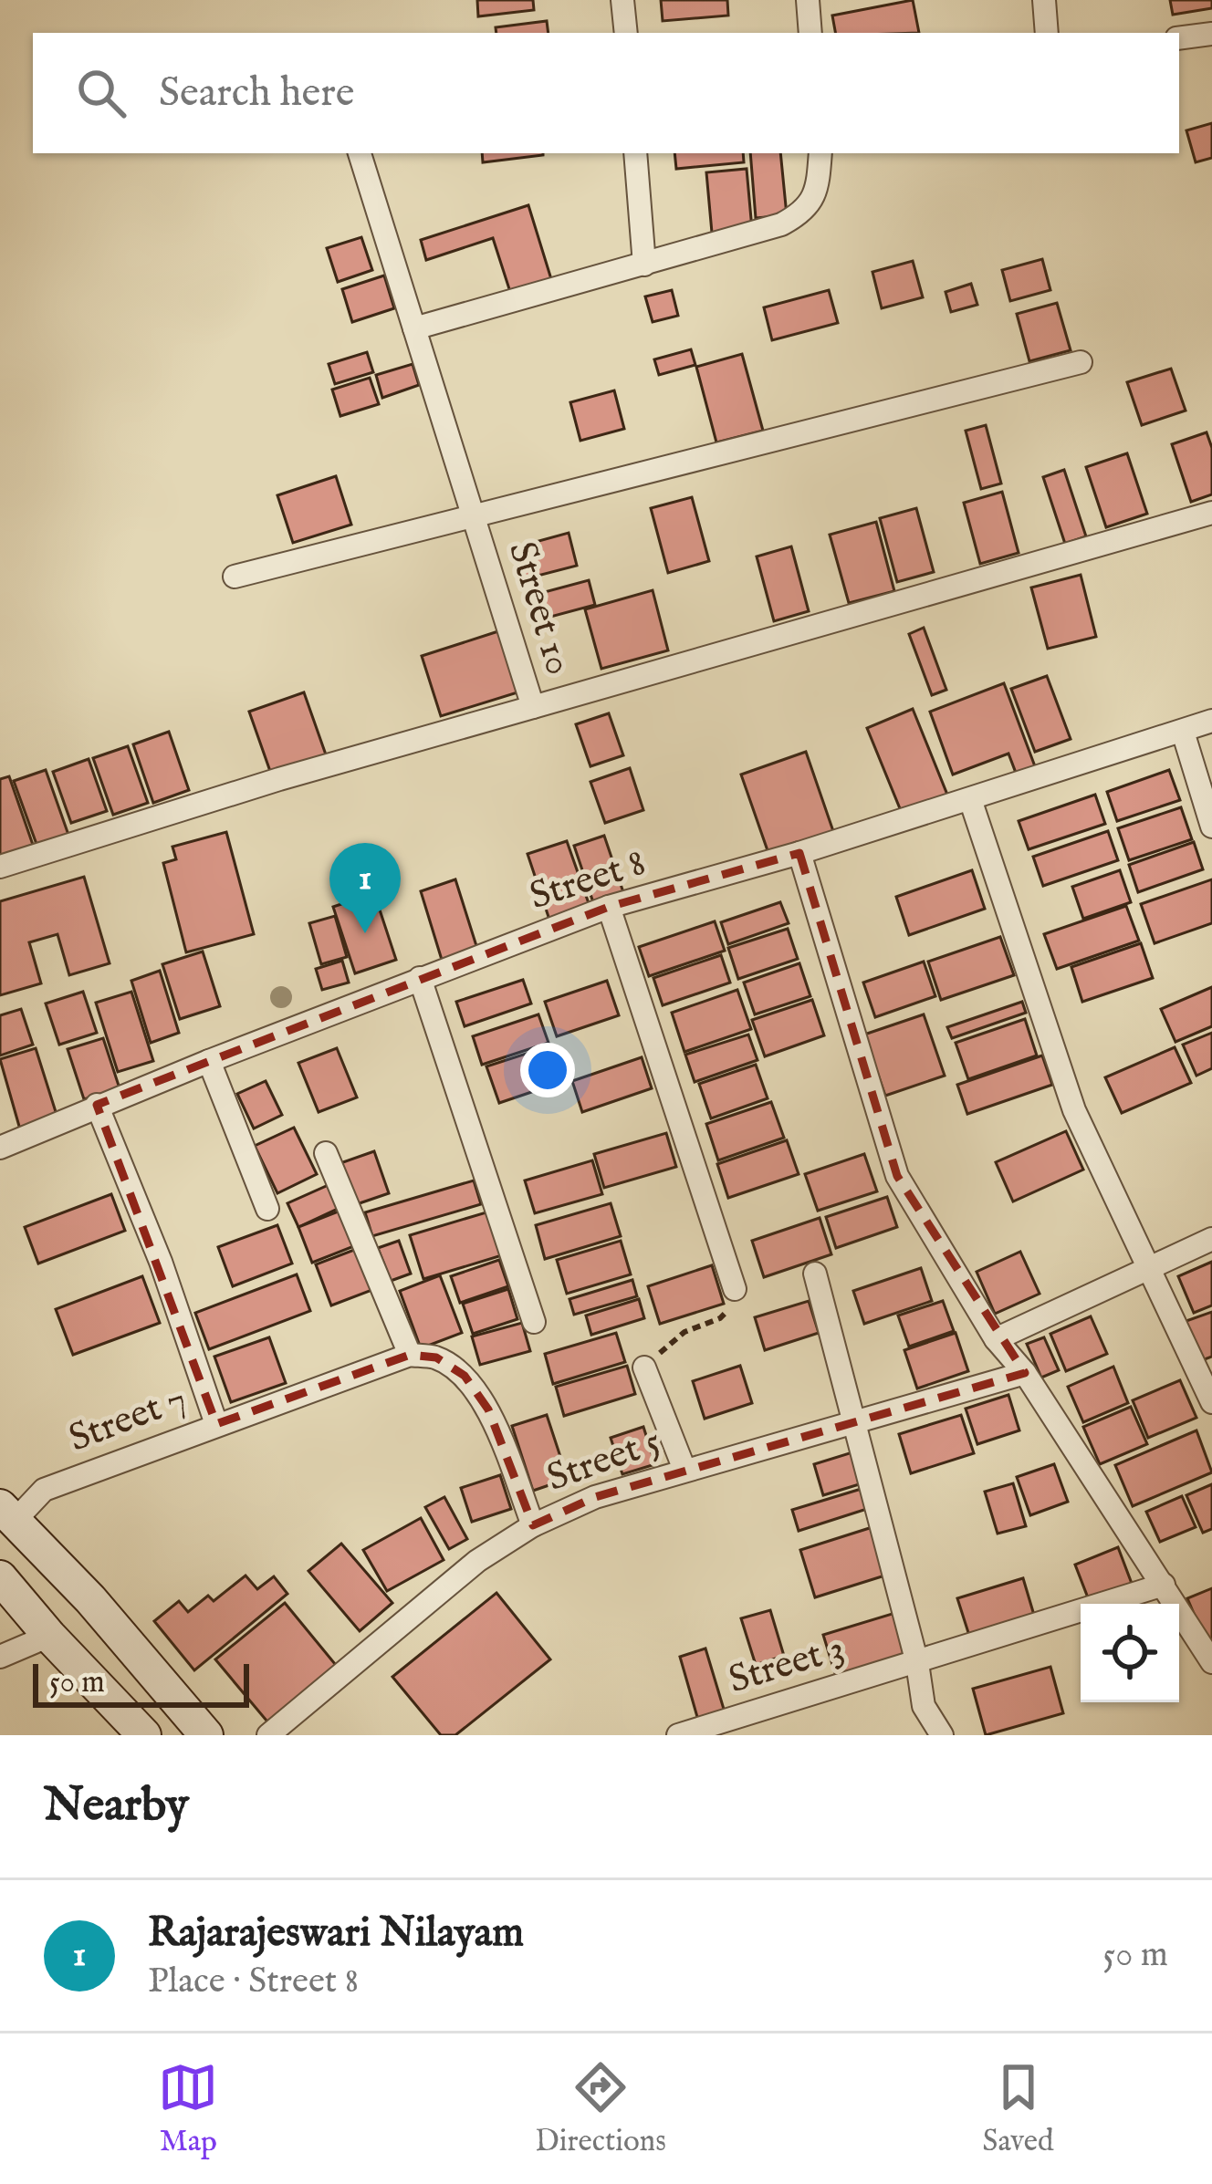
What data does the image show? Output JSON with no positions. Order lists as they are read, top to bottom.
{
  "streets": {
    "street": [
      "Street 10",
      "Street 8",
      "Street 7",
      "Street 5",
      "Street 3"
    ]
  },
  "scale_bar": "50 m",
  "page": {
    "search": "Search here",
    "pins": "1",
    "scale": "50 m",
    "heading": "Nearby",
    "list": [
      {
        "mark": "1",
        "name": "Rajarajeswari Nilayam",
        "note": "Place · Street 8",
        "value": "50 m"
      }
    ],
    "nav": ["Map", "Directions", "Saved"]
  }
}
